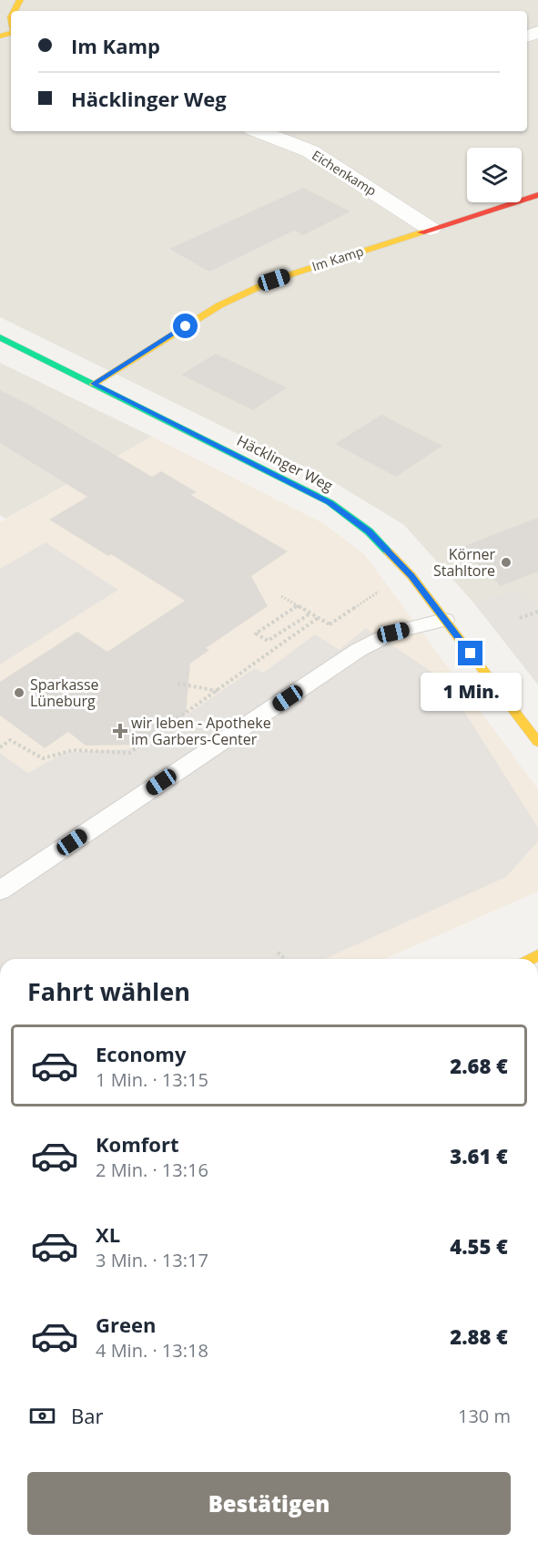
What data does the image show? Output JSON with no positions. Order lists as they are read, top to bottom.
{
  "streets": {
    "street": ["Eichenkamp", "Im Kamp", "Häcklinger Weg"]
  },
  "crossings": [
    ["Eichenkamp", "Im Kamp"],
    ["Im Kamp", "Häcklinger Weg"]
  ],
  "places": {
    "other": ["Körner Stahltore", "Sparkasse Lüneburg"],
    "health": ["wir leben - Apotheke im Garbers-Center"]
  },
  "page": {
    "banner": ["Im Kamp", "Häcklinger Weg"],
    "bubble": "1 Min.",
    "heading": "Fahrt wählen",
    "list": [
      {
        "name": "Economy",
        "note": "1 Min. · 13:15",
        "value": "2.68 €"
      },
      {
        "name": "Komfort",
        "note": "2 Min. · 13:16",
        "value": "3.61 €"
      },
      {
        "name": "XL",
        "note": "3 Min. · 13:17",
        "value": "4.55 €"
      },
      {
        "name": "Green",
        "note": "4 Min. · 13:18",
        "value": "2.88 €"
      }
    ],
    "pay": ["Bar", "130 m"],
    "buttons": "Bestätigen"
  }
}
